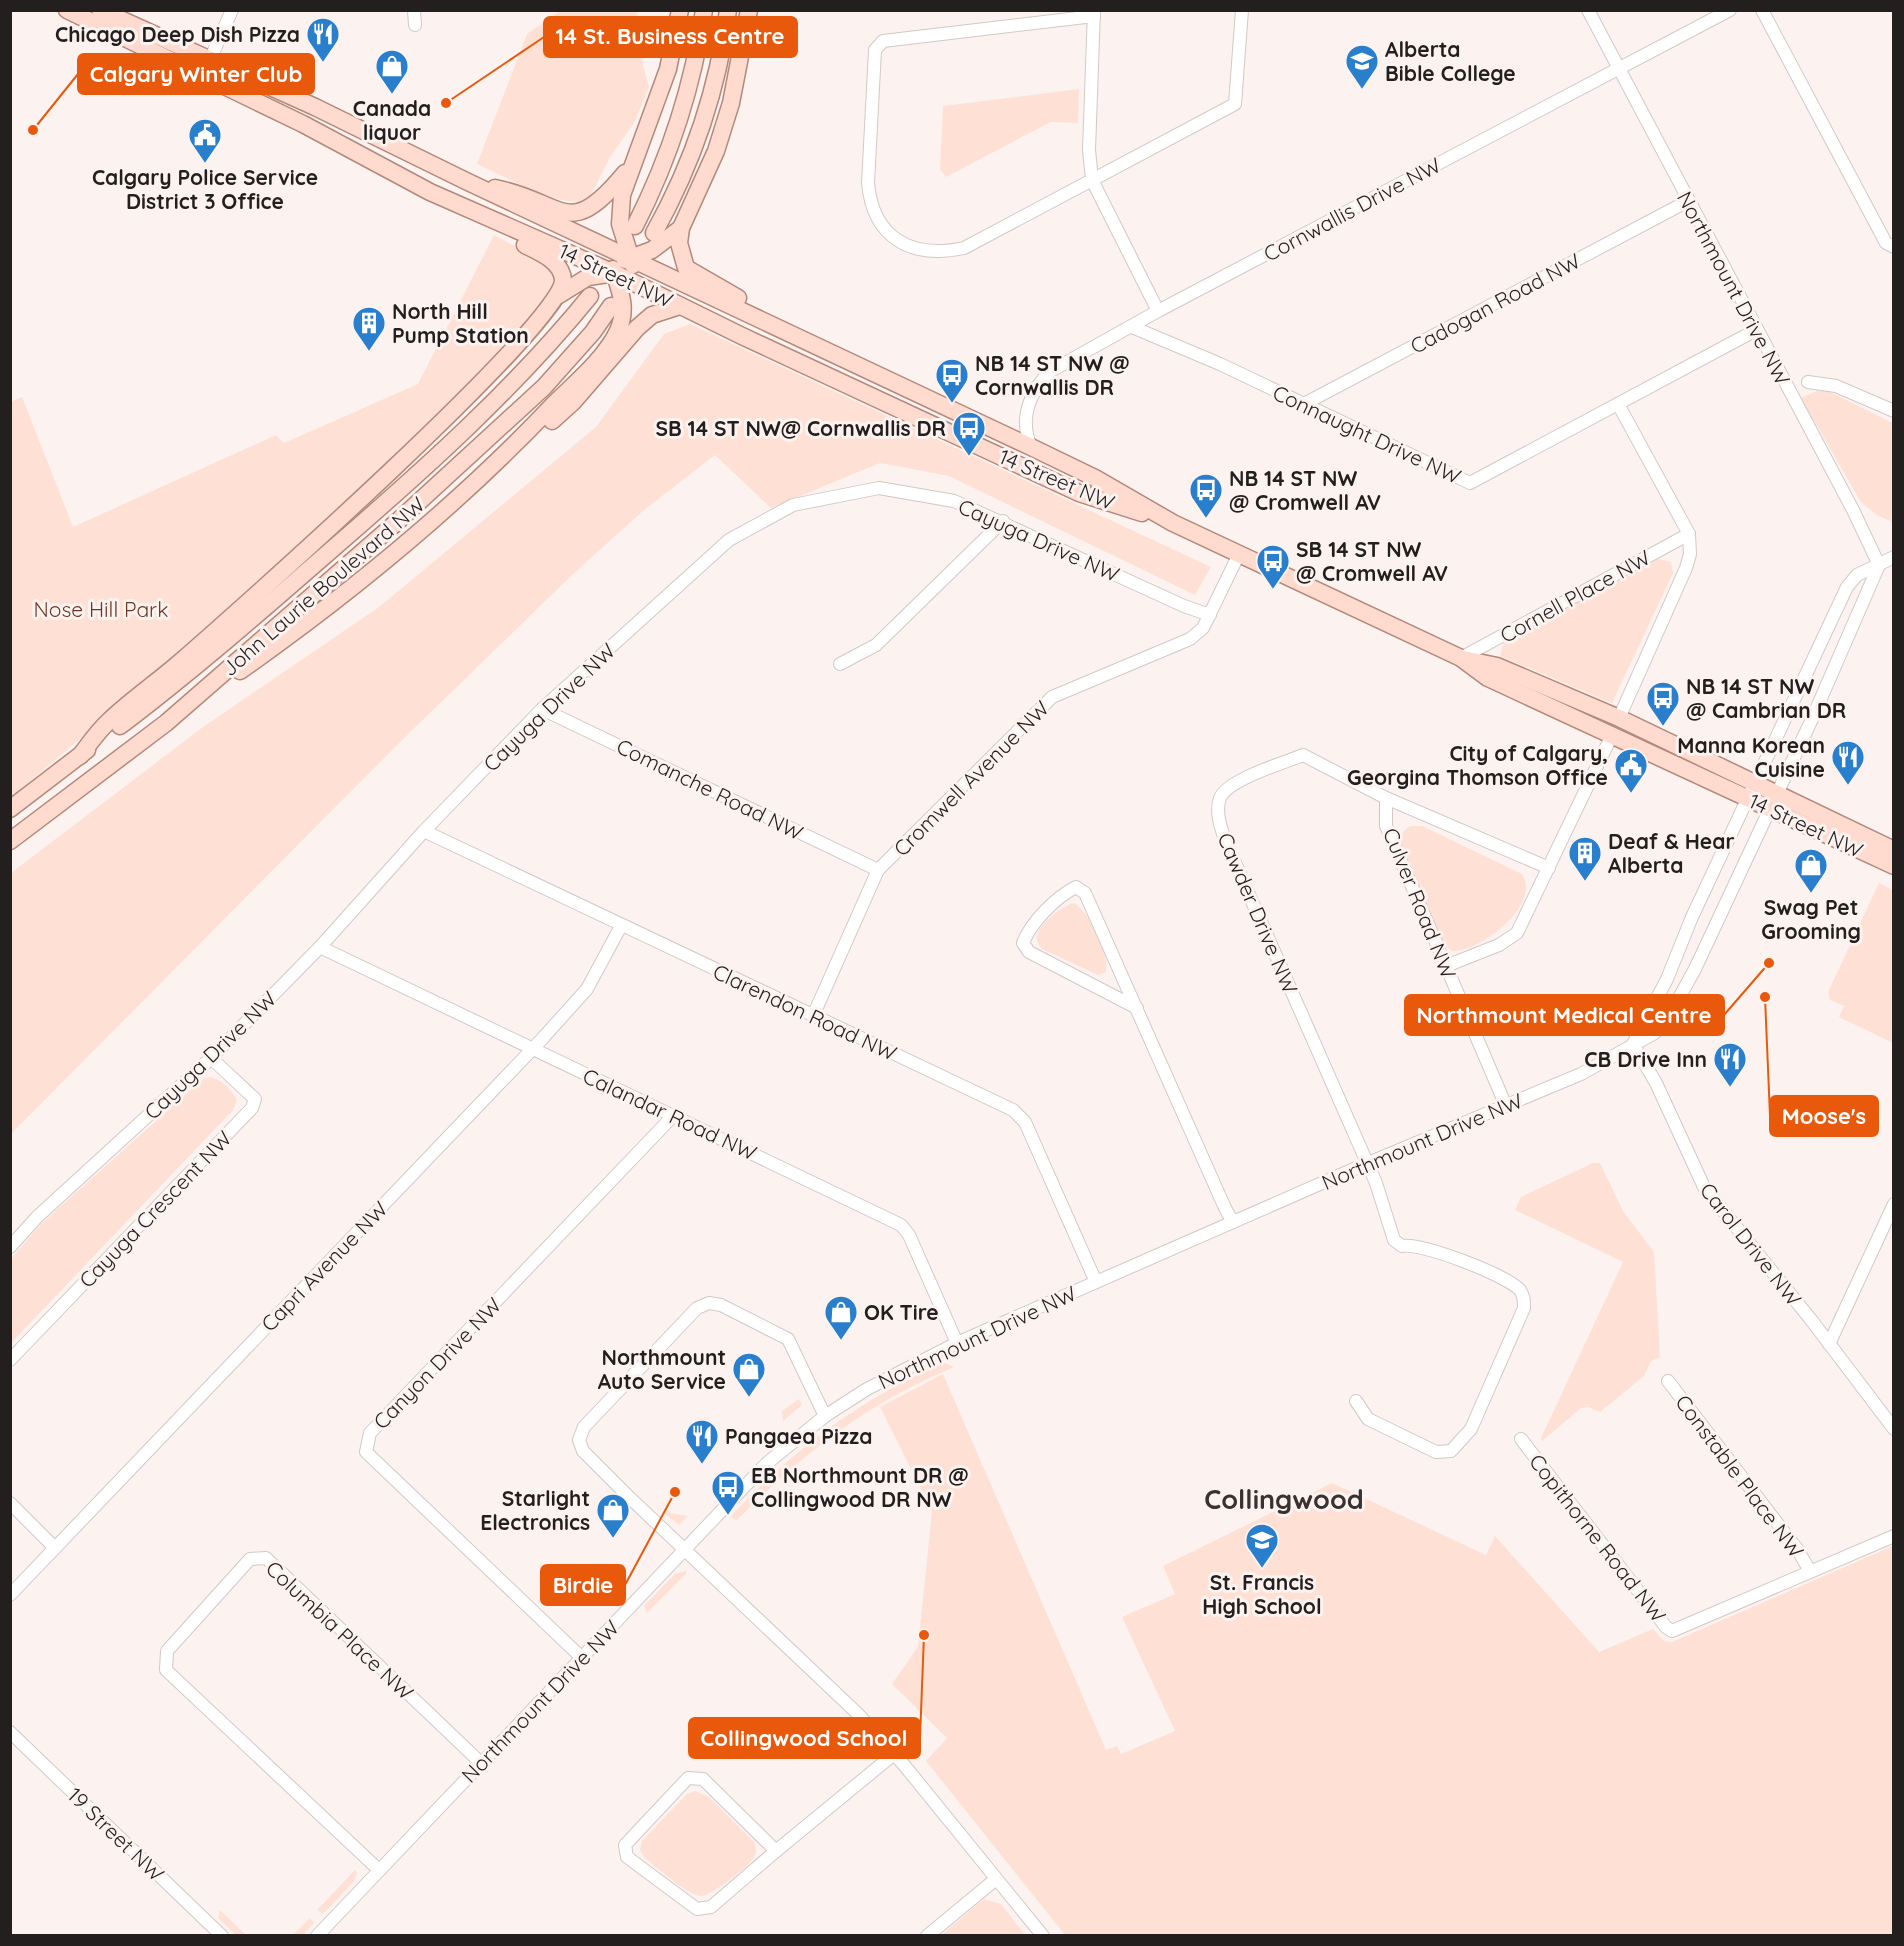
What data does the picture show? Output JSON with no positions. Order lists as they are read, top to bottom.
{
  "streets": {
    "main road": ["14 Street NW", "John Laurie Boulevard NW"],
    "street": [
      "Cornwallis Drive NW",
      "Northmount Drive NW",
      "Cadogan Road NW",
      "Connaught Drive NW",
      "Cayuga Drive NW",
      "Cornell Place NW",
      "Cromwell Avenue NW",
      "Comanche Road NW",
      "Culver Road NW",
      "Cawder Drive NW",
      "Clarendon Road NW",
      "Calandar Road NW",
      "Cayuga Crescent NW",
      "Carol Drive NW",
      "Capri Avenue NW",
      "Canyon Drive NW",
      "Constable Place NW",
      "Copithorne Road NW",
      "Columbia Place NW",
      "19 Street NW"
    ]
  },
  "crossings": [
    ["Cornwallis Drive NW", "14 Street NW"],
    ["Cornwallis Drive NW", "Northmount Drive NW"],
    ["Cornwallis Drive NW", "Connaught Drive NW"],
    ["14 Street NW", "Northmount Drive NW"],
    ["14 Street NW", "Cornell Place NW"],
    ["14 Street NW", "Cromwell Avenue NW"],
    ["Northmount Drive NW", "Cadogan Road NW"],
    ["Northmount Drive NW", "Connaught Drive NW"],
    ["Northmount Drive NW", "Culver Road NW"],
    ["Northmount Drive NW", "Cawder Drive NW"],
    ["Northmount Drive NW", "Clarendon Road NW"],
    ["Northmount Drive NW", "Calandar Road NW"],
    ["Northmount Drive NW", "Carol Drive NW"],
    ["Northmount Drive NW", "Canyon Drive NW"],
    ["Northmount Drive NW", "Columbia Place NW"],
    ["Cadogan Road NW", "Connaught Drive NW"],
    ["Cayuga Drive NW", "Cromwell Avenue NW"],
    ["Cayuga Drive NW", "Comanche Road NW"],
    ["Cayuga Drive NW", "Clarendon Road NW"],
    ["Cayuga Drive NW", "Calandar Road NW"],
    ["Cayuga Drive NW", "Cayuga Crescent NW"],
    ["Cromwell Avenue NW", "Comanche Road NW"],
    ["Cromwell Avenue NW", "Clarendon Road NW"],
    ["Culver Road NW", "Cawder Drive NW"],
    ["Clarendon Road NW", "Capri Avenue NW"],
    ["Calandar Road NW", "Capri Avenue NW"],
    ["Calandar Road NW", "Canyon Drive NW"],
    ["Constable Place NW", "Copithorne Road NW"]
  ],
  "districts": ["Collingwood"],
  "parks": ["Nose Hill Park"],
  "places": {
    "restaurant": [
      "Chicago Deep Dish Pizza",
      "Manna Korean Cuisine",
      "CB Drive Inn",
      "Pangaea Pizza"
    ],
    "school or university": ["Alberta Bible College", "St. Francis High School"],
    "shop": [
      "Canada liquor",
      "Swag Pet Grooming",
      "OK Tire",
      "Northmount Auto Service",
      "Starlight Electronics"
    ],
    "other": [
      "14 St. Business Centre",
      "Calgary Winter Club",
      "Northmount Medical Centre",
      "Moose's",
      "Birdie",
      "Collingwood School"
    ],
    "public building": ["Calgary Police Service District 3 Office", "City of Calgary, Georgina Thomson Office"],
    "building": ["North Hill Pump Station", "Deaf & Hear Alberta"],
    "bus stop": [
      "NB 14 ST NW @ Cornwallis DR",
      "SB 14 ST NW@ Cornwallis DR",
      "NB 14 ST NW @ Cromwell AV",
      "SB 14 ST NW @ Cromwell AV",
      "NB 14 ST NW @ Cambrian DR",
      "EB Northmount DR @ Collingwood DR NW"
    ]
  }
}
